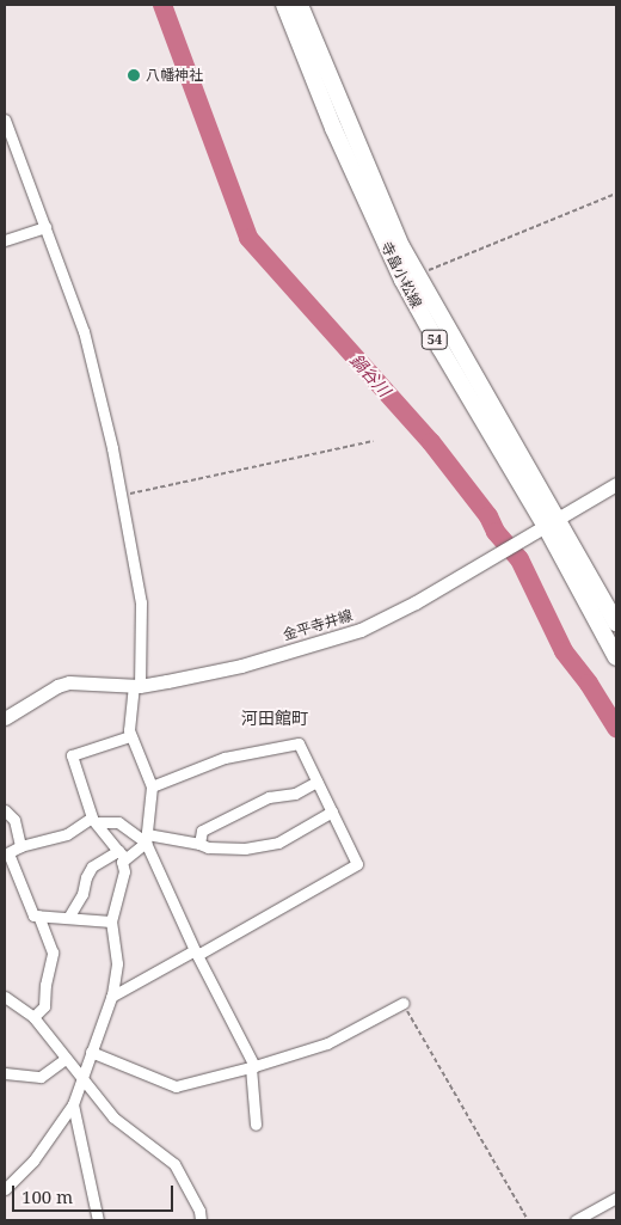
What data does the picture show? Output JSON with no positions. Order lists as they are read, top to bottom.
{
  "streets": {
    "main road": ["寺畠小松線", "54", "金平寺井線"]
  },
  "crossings": [
    ["寺畠小松線", "金平寺井線"]
  ],
  "districts": ["河田館町"],
  "water": ["鍋谷川"],
  "places": ["八幡神社"],
  "scale_bar": "100 m"
}
